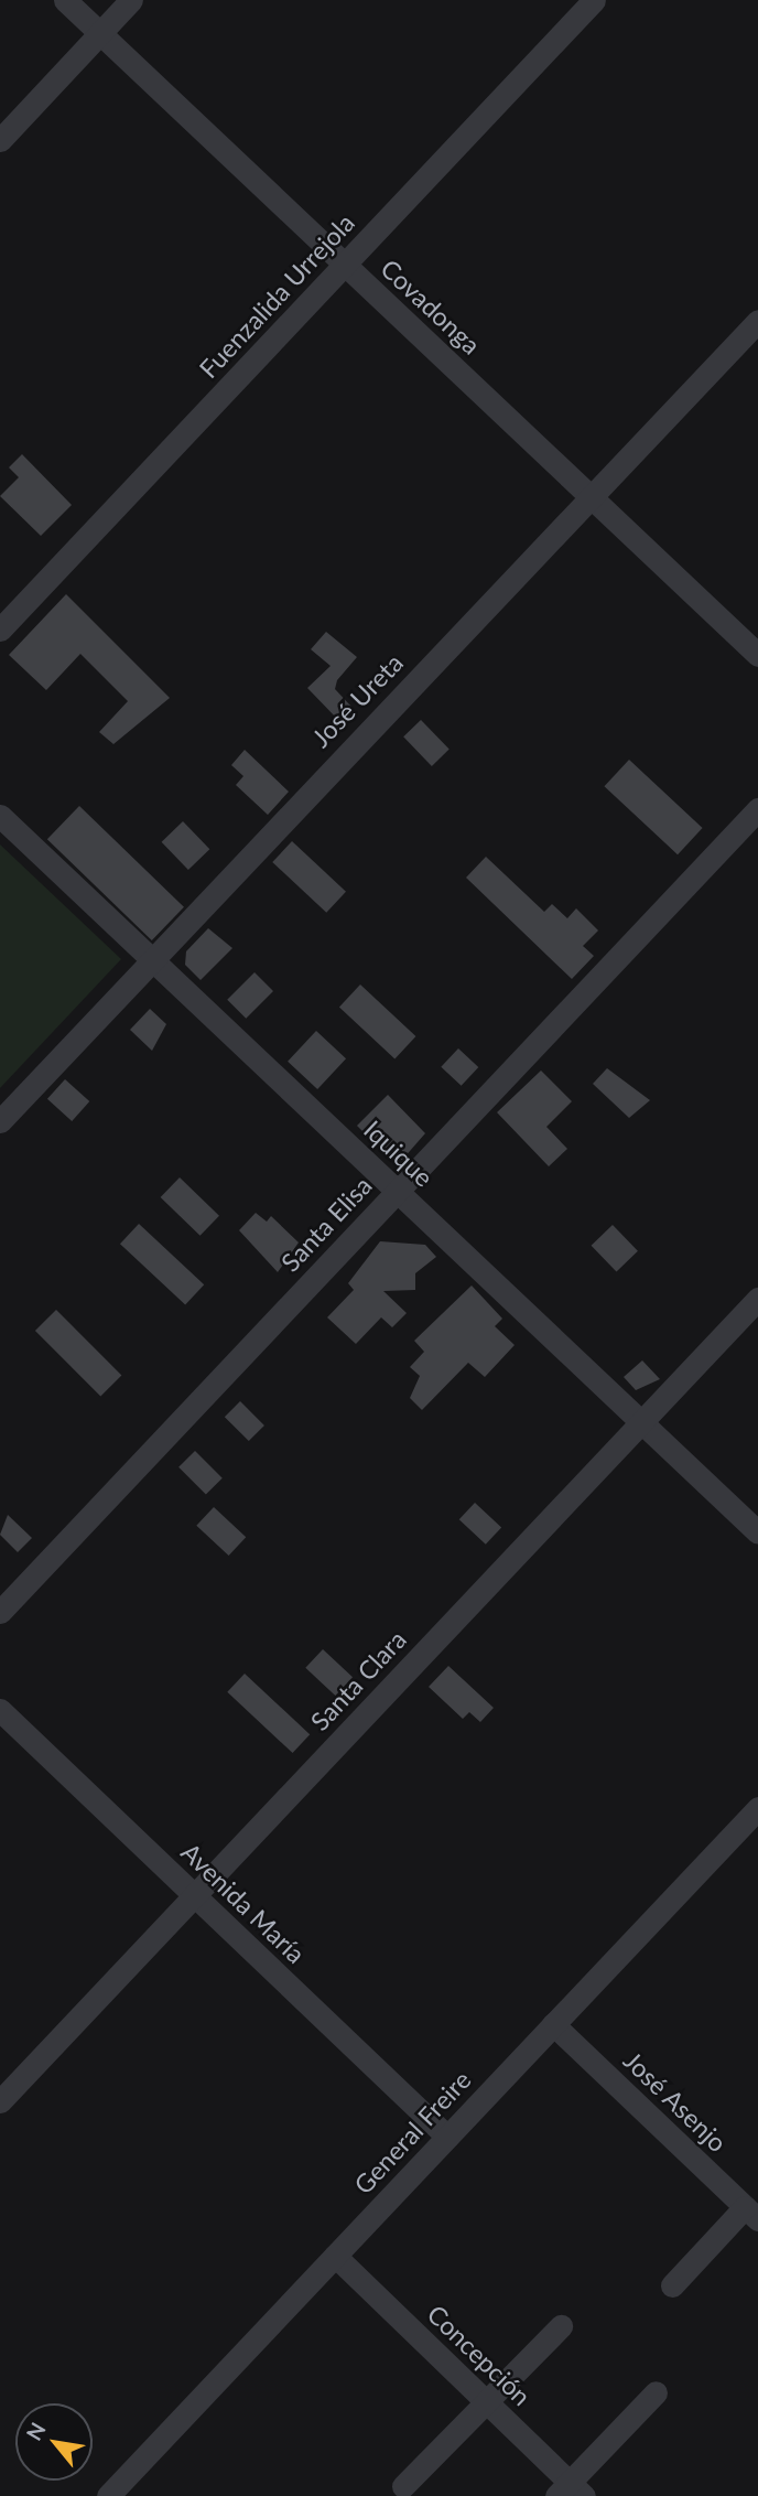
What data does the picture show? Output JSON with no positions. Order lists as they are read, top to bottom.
{
  "streets": {
    "street": [
      "Fuenzalida Urrejola",
      "Covadonga",
      "José Ureta",
      "Iquique",
      "Santa Elisa",
      "Santa Clara",
      "Avenida María",
      "José Asenjo",
      "General Freire",
      "Concepción"
    ]
  },
  "crossings": [
    ["Fuenzalida Urrejola", "Covadonga"],
    ["Covadonga", "José Ureta"],
    ["José Ureta", "Iquique"],
    ["Iquique", "Santa Elisa"],
    ["Iquique", "Santa Clara"],
    ["Santa Clara", "Avenida María"],
    ["Avenida María", "General Freire"],
    ["José Asenjo", "General Freire"],
    ["General Freire", "Concepción"]
  ],
  "north": "top left"
}
